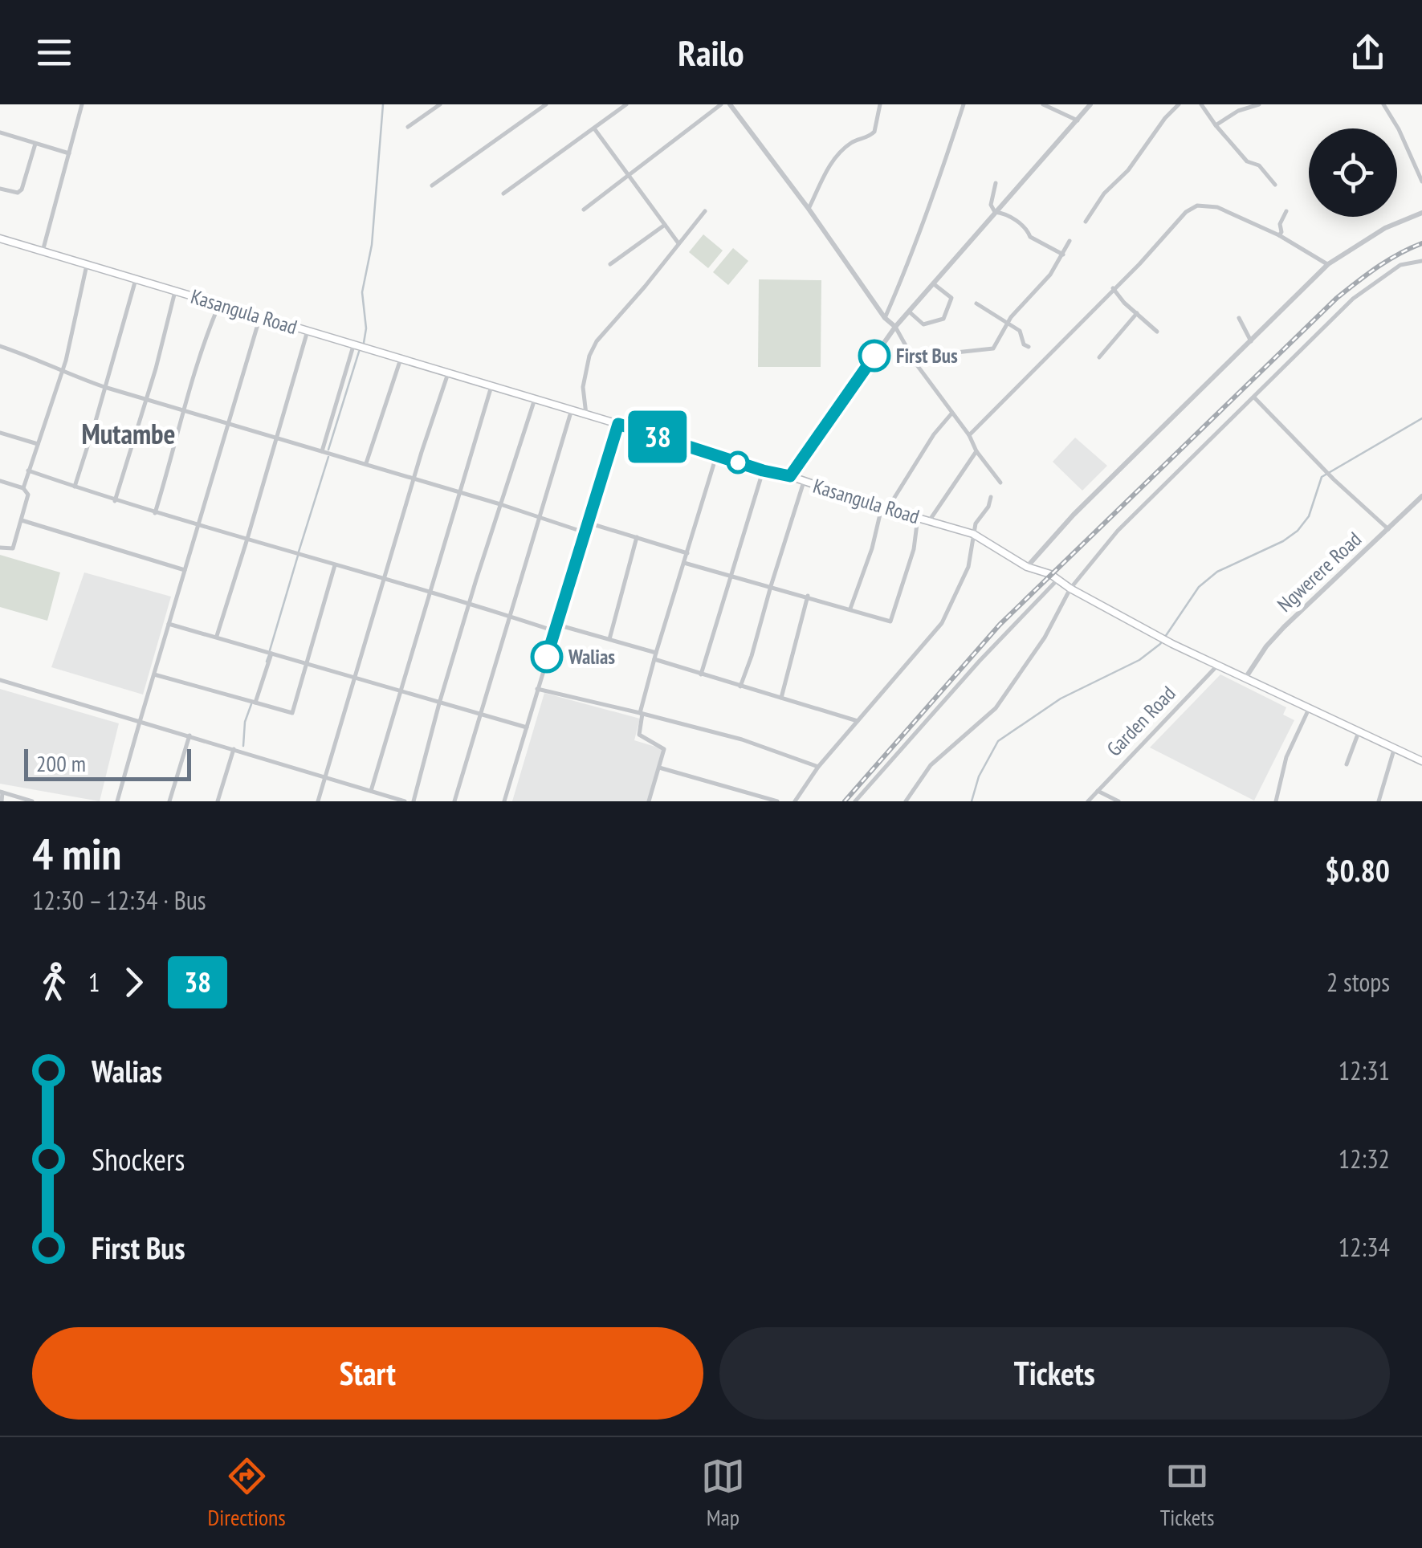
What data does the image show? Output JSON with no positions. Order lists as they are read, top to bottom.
{
  "streets": {
    "main road": ["Kasangula Road"],
    "street": ["Ngwerere Road", "Garden Road"]
  },
  "crossings": [
    ["Kasangula Road", "Ngwerere Road"],
    ["Kasangula Road", "Garden Road"]
  ],
  "districts": ["Mutambe"],
  "places": ["First Bus", "Walias"],
  "lines": ["bus line 38"],
  "scale_bar": "200 m",
  "page": {
    "header": "Railo",
    "on_map": "38",
    "scale": "200 m",
    "heading": ["4 min", "12:30 – 12:34 · Bus", "$0.80"],
    "legs": ["1", "38", "2 stops"],
    "list": [
      {
        "name": "Walias",
        "value": "12:31"
      },
      {
        "name": "Shockers",
        "value": "12:32"
      },
      {
        "name": "First Bus",
        "value": "12:34"
      }
    ],
    "buttons": ["Start", "Tickets"],
    "tabs": ["Directions", "Map", "Tickets"]
  }
}
